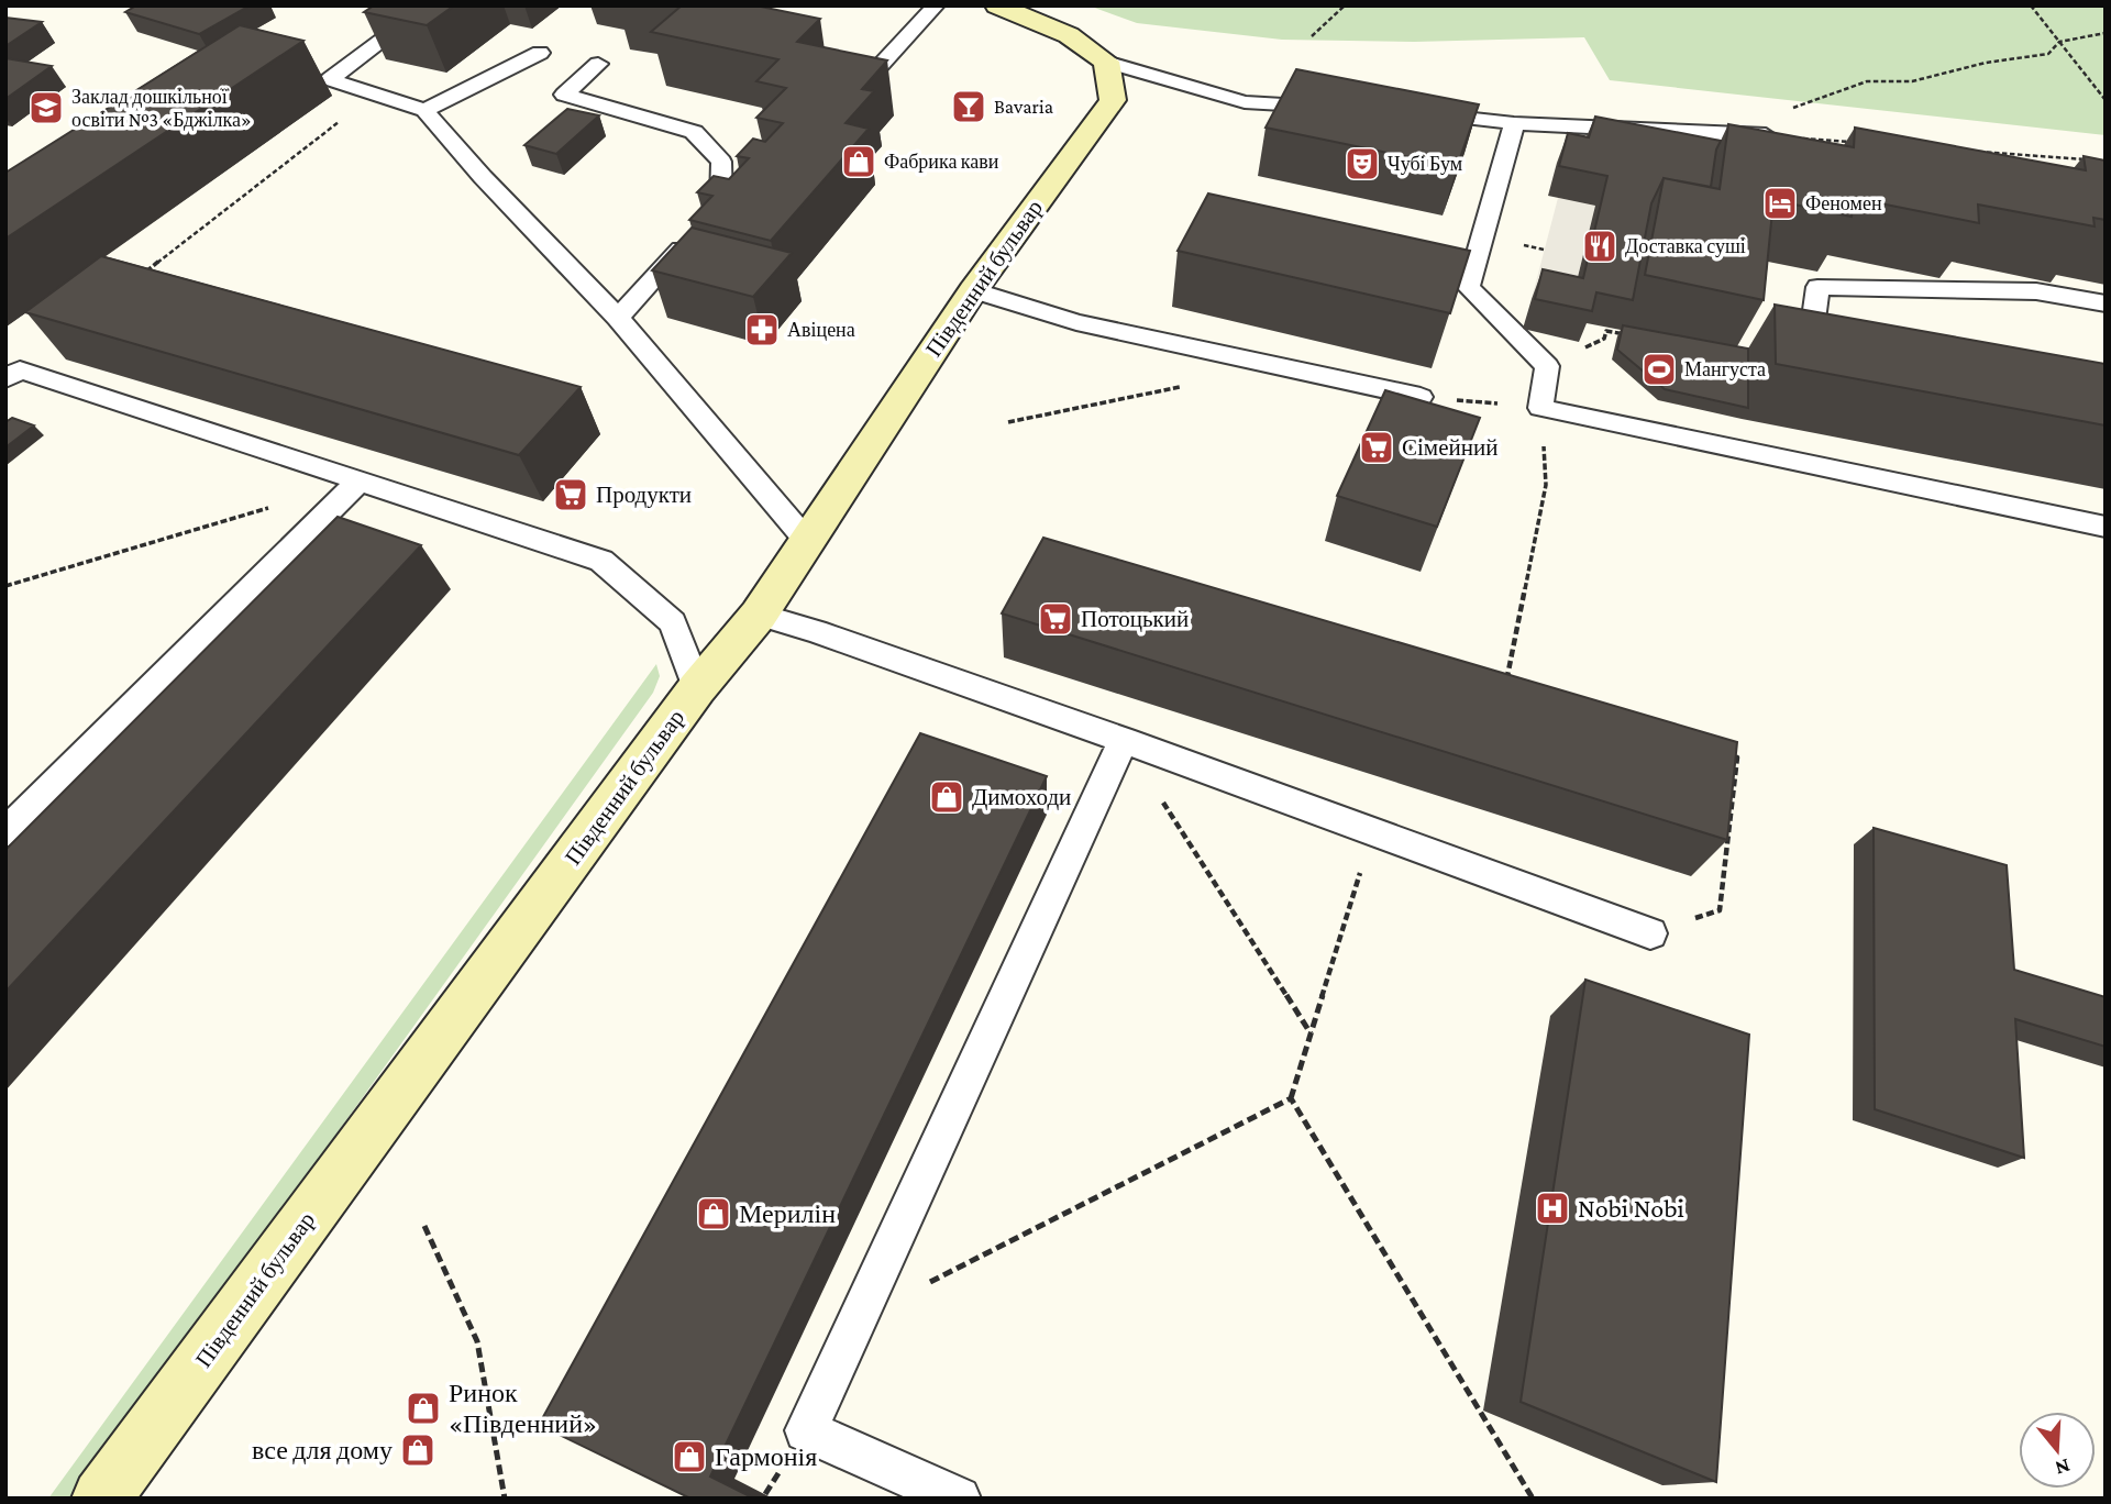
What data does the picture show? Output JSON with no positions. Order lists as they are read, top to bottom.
{
  "streets": {
    "main road": ["Південний бульвар"]
  },
  "places": {
    "bar": ["Bavaria"],
    "school or university": ["Заклад дошкільної освіти №3 «Бджілка»"],
    "shop": [
      "Фабрика кави",
      "Димоходи",
      "Мерилін",
      "Ринок «Південний»",
      "все для дому",
      "Гармонія"
    ],
    "theatre": ["Чубі Бум"],
    "hotel": ["Феномен"],
    "restaurant": ["Доставка суші"],
    "pharmacy": ["Авіцена"],
    "sports": ["Мангуста"],
    "supermarket": ["Сімейний", "Продукти", "Потоцький"],
    "hospital": ["Nobi Nobi"]
  },
  "north": "bottom"
}
